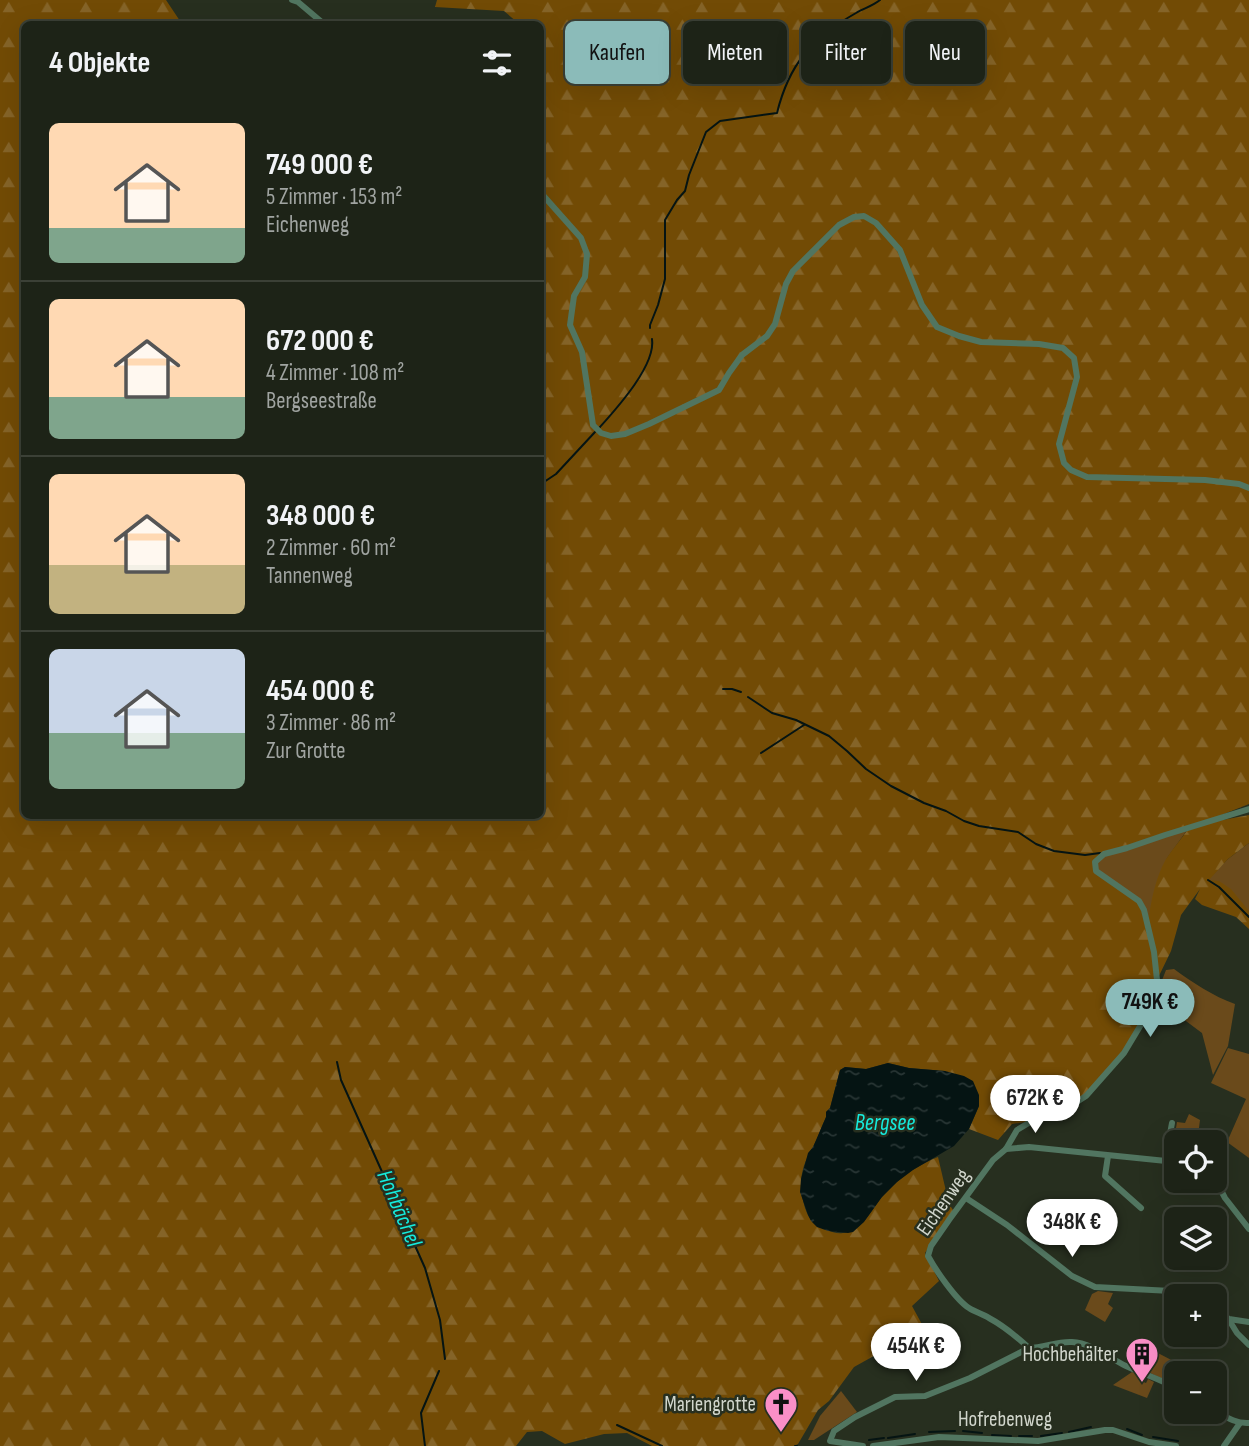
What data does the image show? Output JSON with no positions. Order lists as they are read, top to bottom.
{
  "streets": {
    "street": ["Eichenweg", "Hofrebenweg"]
  },
  "water": ["Bergsee", "Hohbächel"],
  "places": {
    "building": ["Hochbehälter"],
    "church": ["Mariengrotte"]
  },
  "page": {
    "chip": [
      "Kaufen",
      "Mieten",
      "Filter",
      "Neu"
    ],
    "heading": "4 Objekte",
    "list": [
      {
        "name": "749 000 €",
        "note": "5 Zimmer · 153 m² · Eichenweg"
      },
      {
        "name": "672 000 €",
        "note": "4 Zimmer · 108 m² · Bergseestraße"
      },
      {
        "name": "348 000 €",
        "note": "2 Zimmer · 60 m² · Tannenweg"
      },
      {
        "name": "454 000 €",
        "note": "3 Zimmer · 86 m² · Zur Grotte"
      }
    ],
    "price": [
      "749K €",
      "672K €",
      "348K €",
      "454K €"
    ],
    "map_buttons": ["+", "−"]
  }
}
